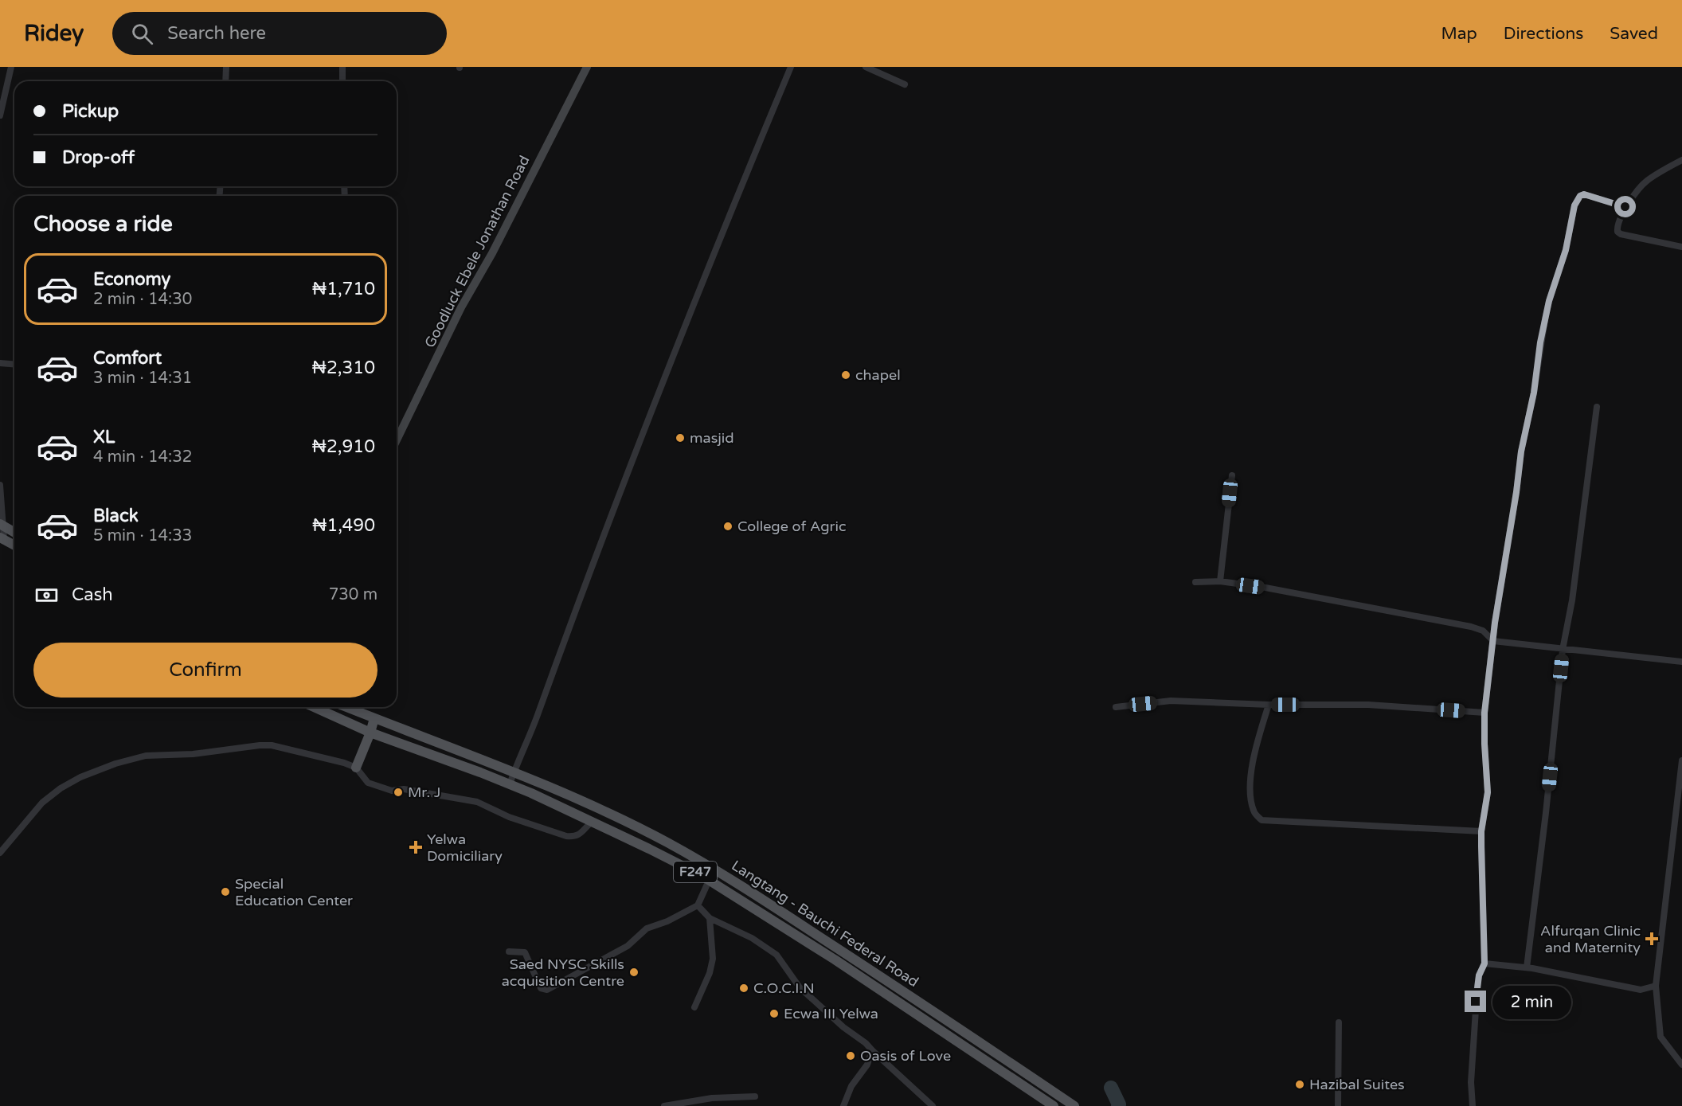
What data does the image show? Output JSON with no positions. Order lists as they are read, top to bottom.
{
  "streets": {
    "main road": ["Goodluck Ebele Jonathan Road", "F247", "Langtang - Bauchi Federal Road"]
  },
  "places": {
    "other": [
      "chapel",
      "masjid",
      "College of Agric",
      "Mr. J",
      "Special Education Center",
      "Saed NYSC Skills acquisition Centre",
      "C.O.C.I.N",
      "Ecwa III Yelwa",
      "Oasis of Love",
      "Hazibal Suites"
    ],
    "health": ["Yelwa Domiciliary", "Alfurqan Clinic and Maternity"]
  },
  "page": {
    "header": "Ridey",
    "search": "Search here",
    "nav": ["Map", "Directions", "Saved"],
    "banner": ["Pickup", "Drop-off"],
    "heading": "Choose a ride",
    "list": [
      {
        "name": "Economy",
        "note": "2 min · 14:30",
        "value": "₦1,710"
      },
      {
        "name": "Comfort",
        "note": "3 min · 14:31",
        "value": "₦2,310"
      },
      {
        "name": "XL",
        "note": "4 min · 14:32",
        "value": "₦2,910"
      },
      {
        "name": "Black",
        "note": "5 min · 14:33",
        "value": "₦1,490"
      }
    ],
    "pay": ["Cash", "730 m"],
    "buttons": "Confirm",
    "bubble": "2 min"
  }
}
